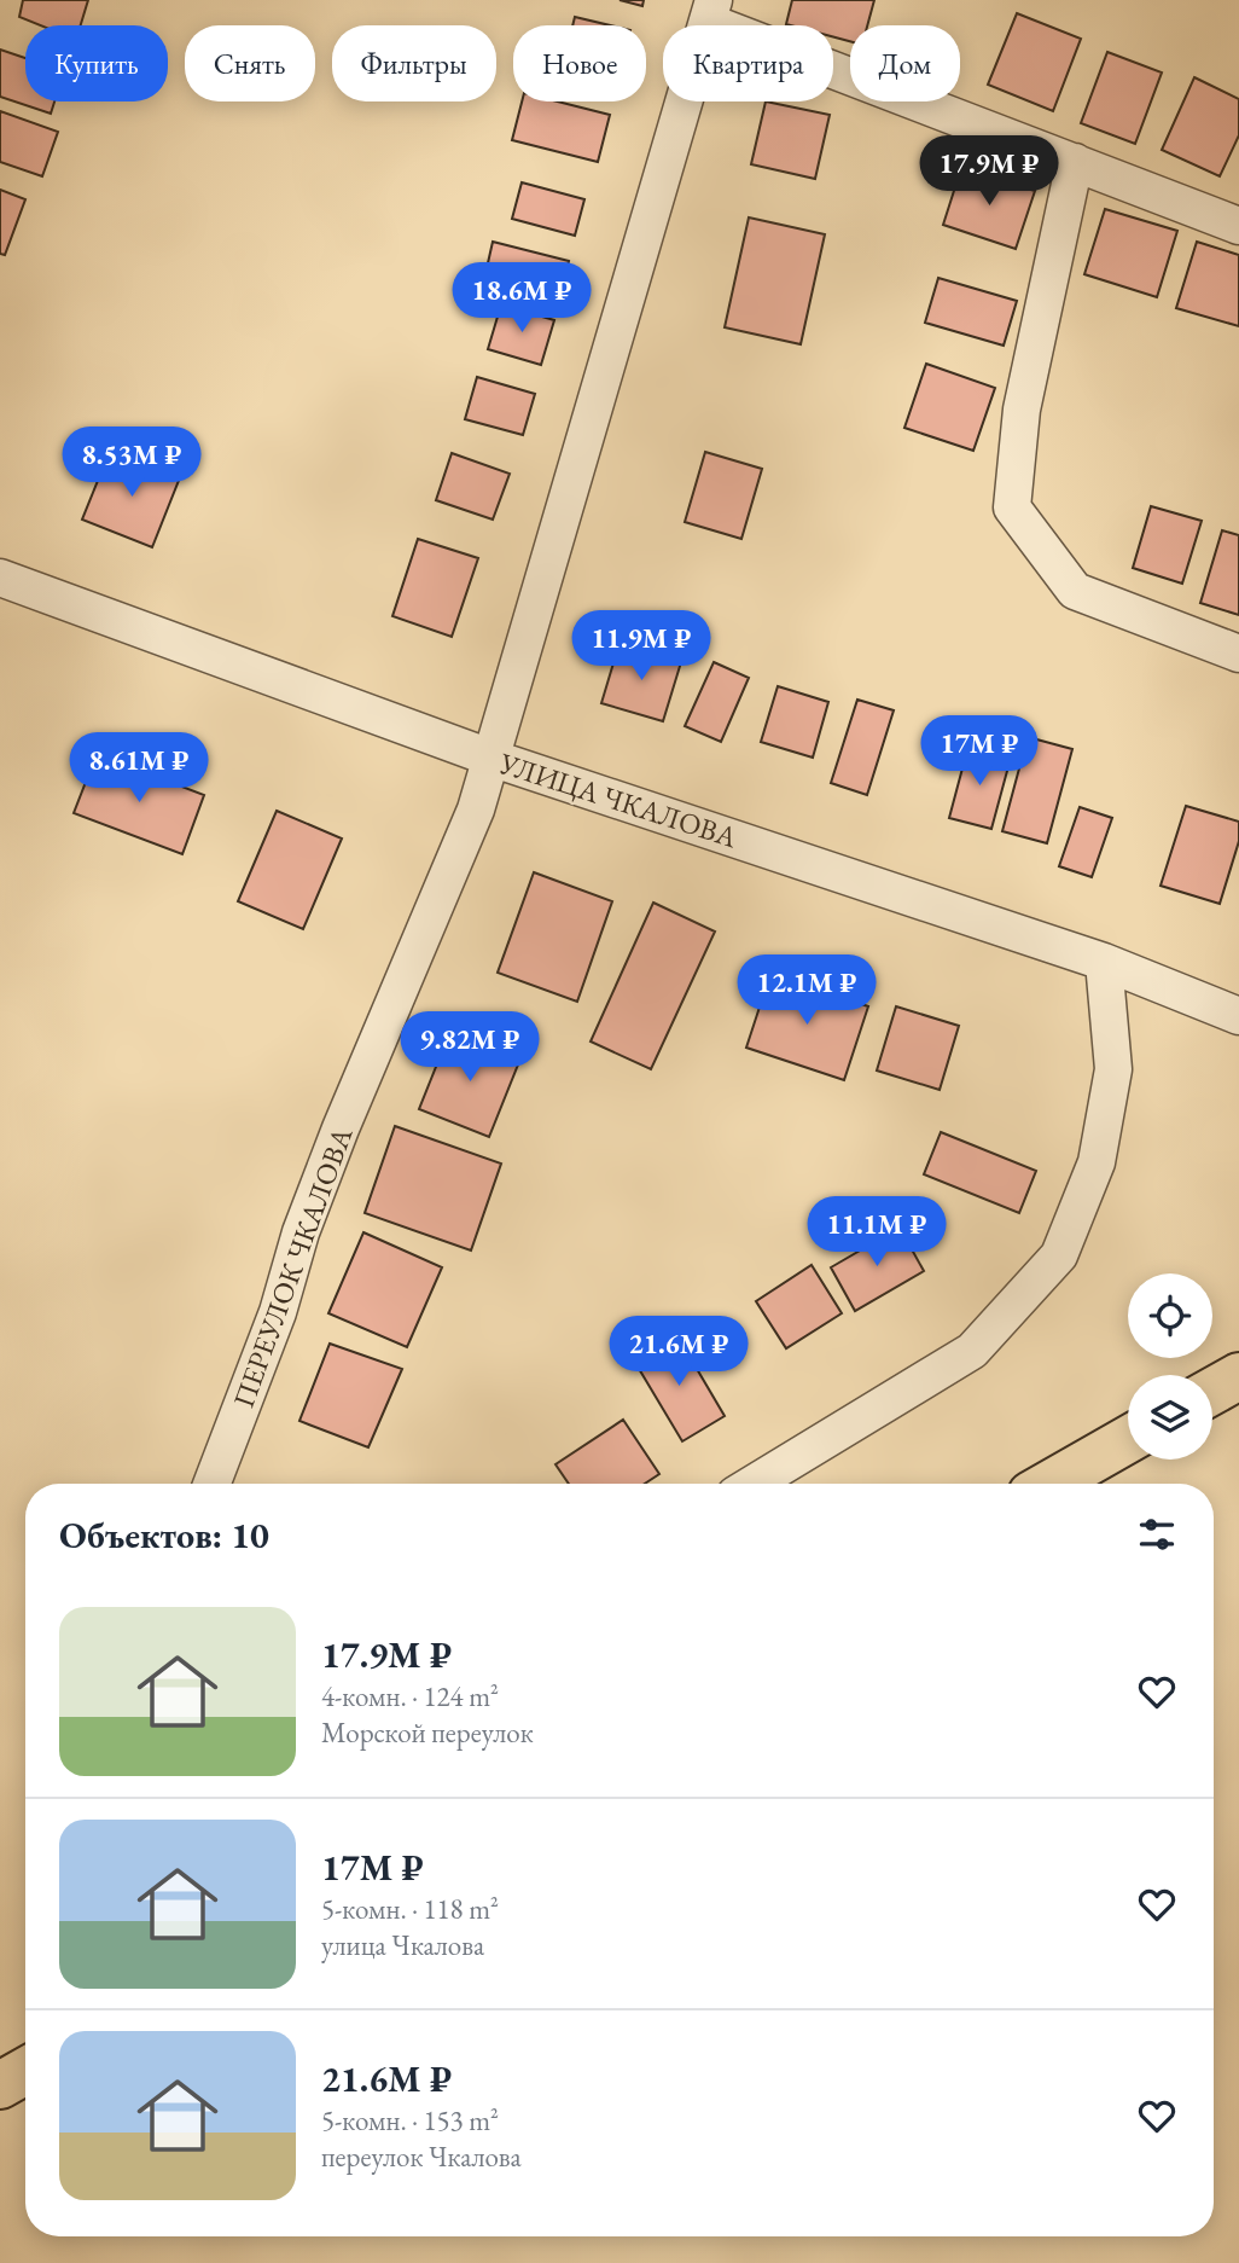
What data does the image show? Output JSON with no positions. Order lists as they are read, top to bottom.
{
  "streets": {
    "street": ["УЛИЦА ЧКАЛОВА", "ПЕРЕУЛОК ЧКАЛОВА"]
  },
  "crossings": [
    ["УЛИЦА ЧКАЛОВА", "ПЕРЕУЛОК ЧКАЛОВА"]
  ],
  "page": {
    "chip": [
      "Купить",
      "Снять",
      "Фильтры",
      "Новое",
      "Квартира",
      "Дом"
    ],
    "price": [
      "17.9M ₽",
      "18.6M ₽",
      "8.53M ₽",
      "11.9M ₽",
      "17M ₽",
      "8.61M ₽",
      "12.1M ₽",
      "9.82M ₽",
      "11.1M ₽",
      "21.6M ₽"
    ],
    "heading": "Объектов: 10",
    "list": [
      {
        "name": "17.9M ₽",
        "note": "4-комн. · 124 m² · Морской переулок"
      },
      {
        "name": "17M ₽",
        "note": "5-комн. · 118 m² · улица Чкалова"
      },
      {
        "name": "21.6M ₽",
        "note": "5-комн. · 153 m² · переулок Чкалова"
      }
    ]
  }
}
